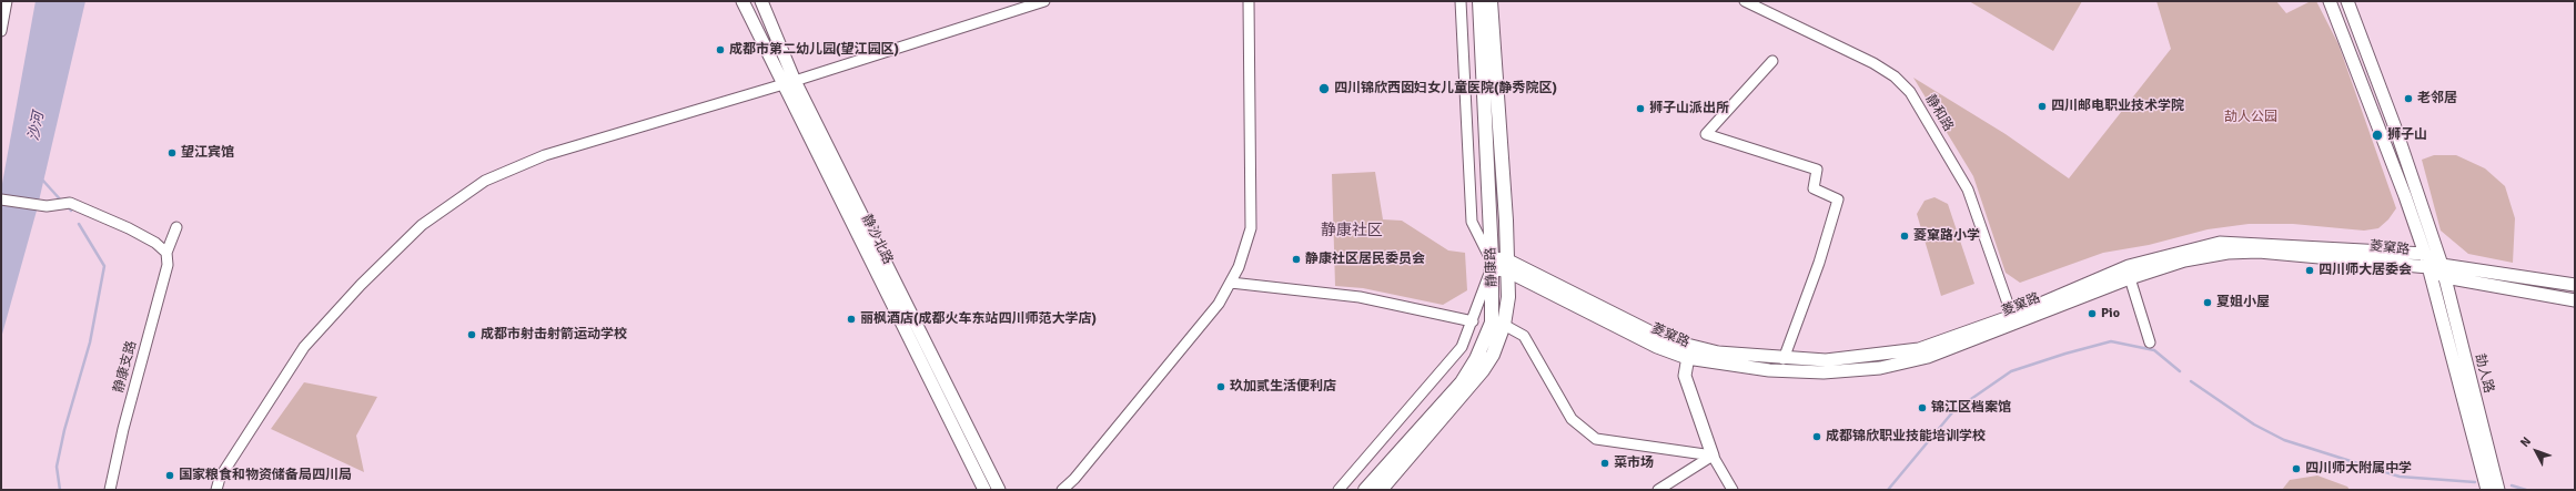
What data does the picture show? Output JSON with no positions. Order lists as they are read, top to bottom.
{
  "streets": {
    "main road": ["静康路"],
    "street": [
      "静和路",
      "静沙北路",
      "菱窠路",
      "静康支路",
      "劼人路"
    ]
  },
  "crossings": [
    ["静和路", "菱窠路"],
    ["菱窠路", "静康路"],
    ["菱窠路", "劼人路"]
  ],
  "districts": ["静康社区"],
  "water": ["沙河"],
  "parks": ["劼人公园"],
  "places": [
    "成都市第二幼儿园(望江园区)",
    "四川锦欣西囡妇女儿童医院(静秀院区)",
    "老邻居",
    "四川邮电职业技术学院",
    "狮子山派出所",
    "狮子山",
    "望江宾馆",
    "菱窠路小学",
    "静康社区居民委员会",
    "四川师大居委会",
    "夏姐小屋",
    "Pio",
    "丽枫酒店(成都火车东站四川师范大学店)",
    "成都市射击射箭运动学校",
    "玖加贰生活便利店",
    "锦江区档案馆",
    "成都锦欣职业技能培训学校",
    "菜市场",
    "四川师大附属中学",
    "国家粮食和物资储备局四川局"
  ],
  "north": "top left"
}
